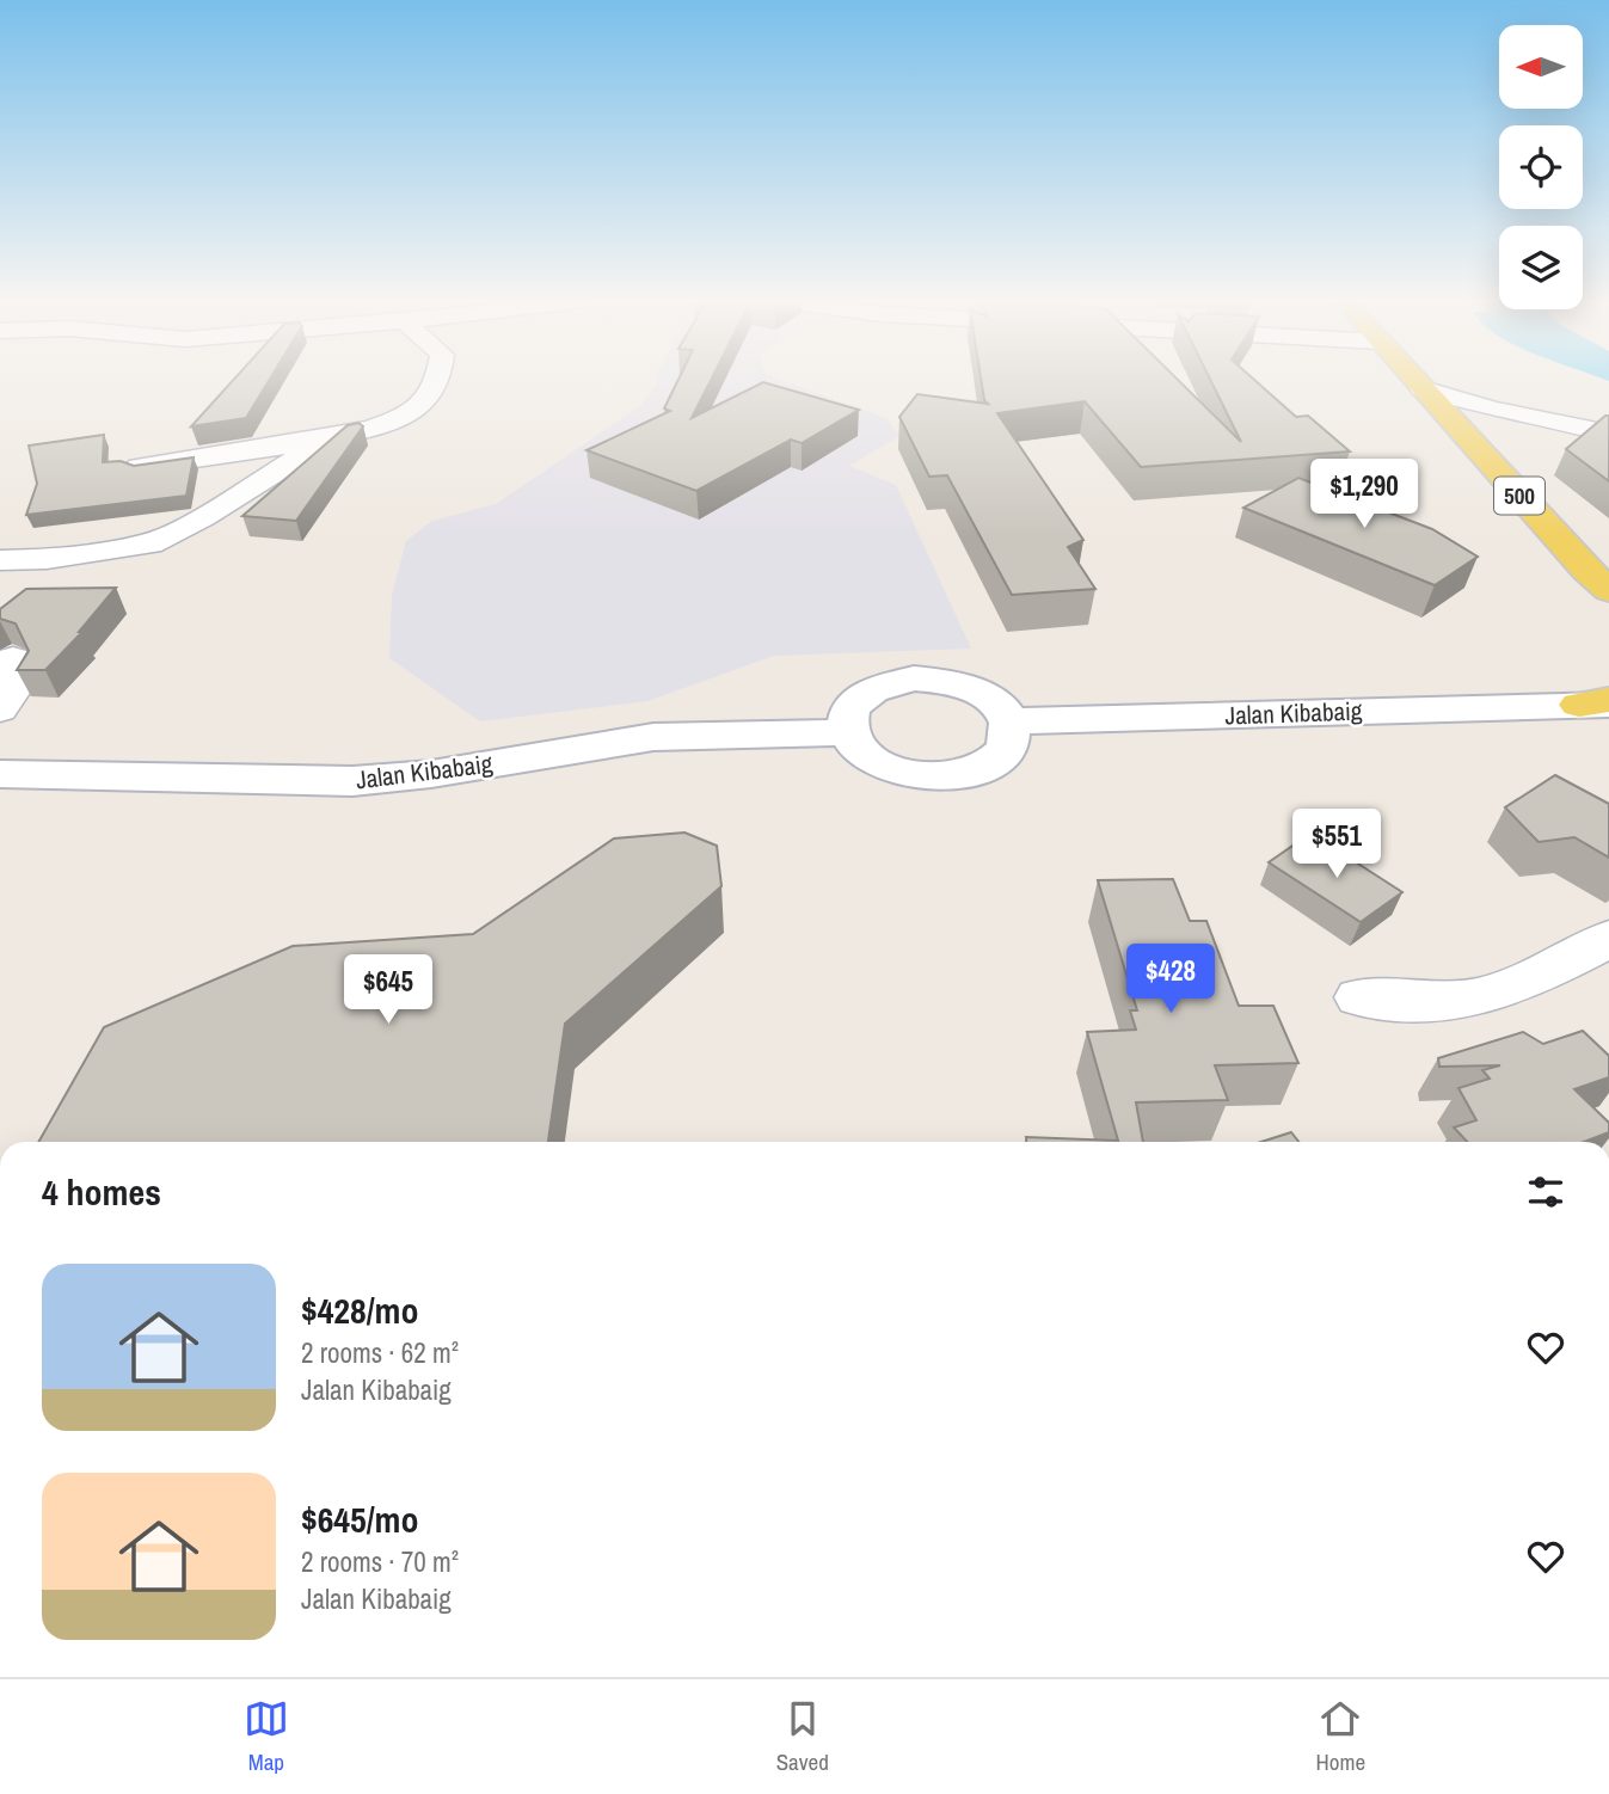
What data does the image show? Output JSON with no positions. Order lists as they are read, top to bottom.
{
  "streets": {
    "main road": ["500"],
    "street": ["Jalan Kibabaig"]
  },
  "north": "left",
  "page": {
    "price": [
      "$1,290",
      "$551",
      "$428",
      "$645"
    ],
    "heading": "4 homes",
    "list": [
      {
        "name": "$428/mo",
        "note": "2 rooms · 62 m² · Jalan Kibabaig"
      },
      {
        "name": "$645/mo",
        "note": "2 rooms · 70 m² · Jalan Kibabaig"
      }
    ],
    "tabs": ["Map", "Saved", "Home"]
  }
}
